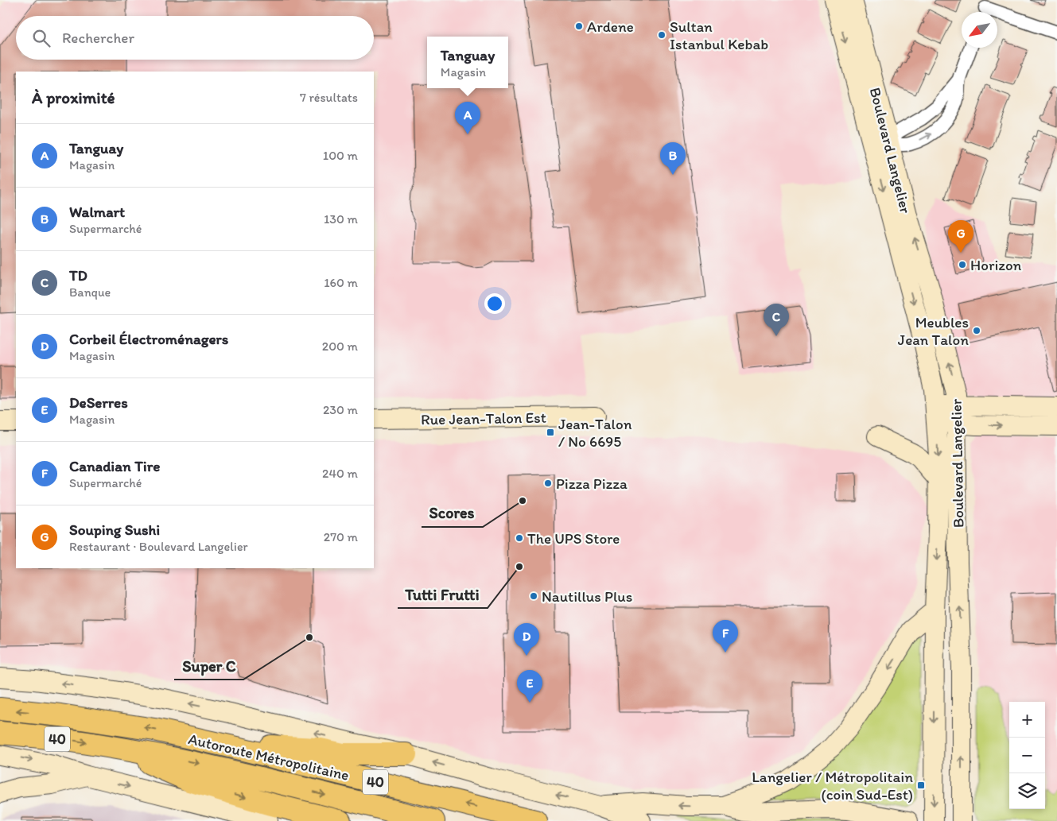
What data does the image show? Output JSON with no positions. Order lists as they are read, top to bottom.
{
  "streets": {
    "highway": ["40", "Autoroute Métropolitaine"],
    "main road": ["Boulevard Langelier", "Rue Jean-Talon Est"]
  },
  "places": {
    "other": [
      "Ardene",
      "Sultan Istanbul Kebab",
      "Horizon",
      "Meubles Jean Talon",
      "Pizza Pizza",
      "Scores",
      "The UPS Store",
      "Tutti Frutti",
      "Nautillus Plus",
      "Super C"
    ],
    "transit": ["Jean-Talon / No 6695", "Langelier / Métropolitain (coin Sud-Est)"]
  },
  "north": "bottom left",
  "page": {
    "search": "Rechercher",
    "popup": ["Tanguay", "Magasin"],
    "heading": ["À proximité", "7 résultats"],
    "pins": [
      "A",
      "B",
      "G",
      "C",
      "F",
      "D",
      "E"
    ],
    "list": [
      {
        "mark": "A",
        "name": "Tanguay",
        "note": "Magasin",
        "value": "100 m"
      },
      {
        "mark": "B",
        "name": "Walmart",
        "note": "Supermarché",
        "value": "130 m"
      },
      {
        "mark": "C",
        "name": "TD",
        "note": "Banque",
        "value": "160 m"
      },
      {
        "mark": "D",
        "name": "Corbeil Électroménagers",
        "note": "Magasin",
        "value": "200 m"
      },
      {
        "mark": "E",
        "name": "DeSerres",
        "note": "Magasin",
        "value": "230 m"
      },
      {
        "mark": "F",
        "name": "Canadian Tire",
        "note": "Supermarché",
        "value": "240 m"
      },
      {
        "mark": "G",
        "name": "Souping Sushi",
        "note": "Restaurant · Boulevard Langelier",
        "value": "270 m"
      }
    ],
    "map_buttons": ["+", "−"]
  }
}
